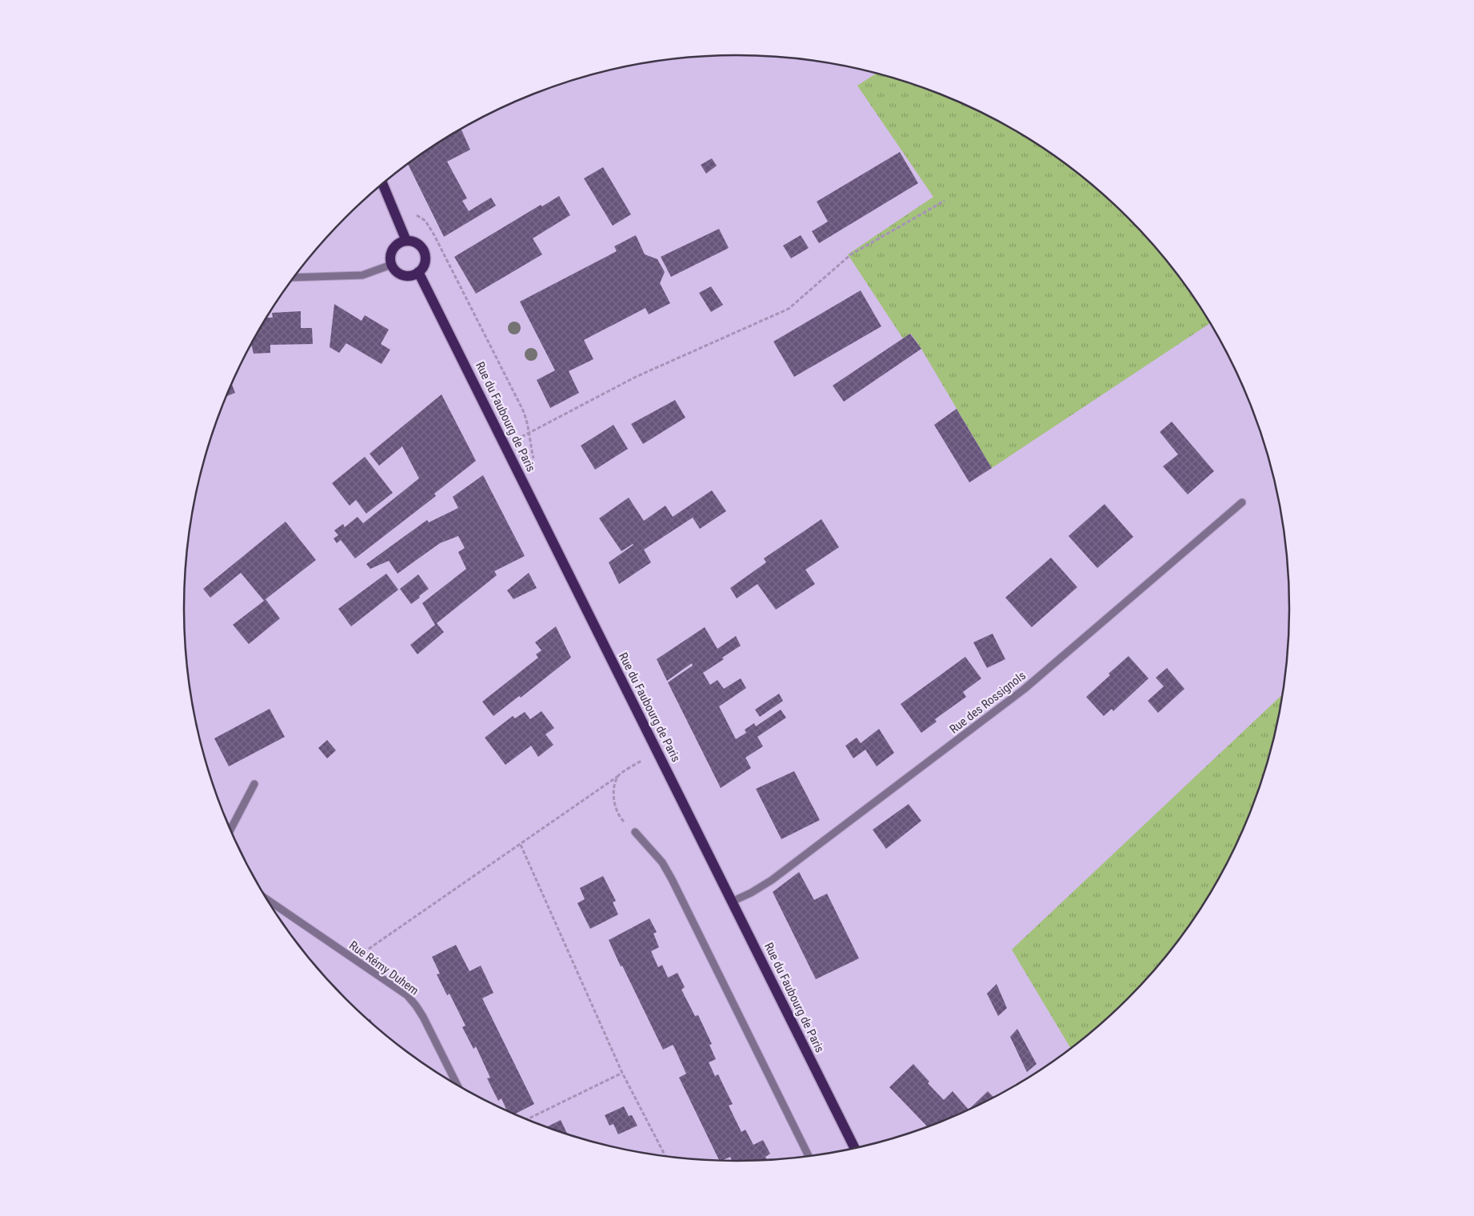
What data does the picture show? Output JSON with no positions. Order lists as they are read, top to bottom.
{
  "streets": {
    "main road": ["Rue du Faubourg de Paris"],
    "street": ["Rue des Rossignols", "Rue Rémy Duhem"]
  },
  "crossings": [
    ["Rue du Faubourg de Paris", "Rue des Rossignols"]
  ]
}
